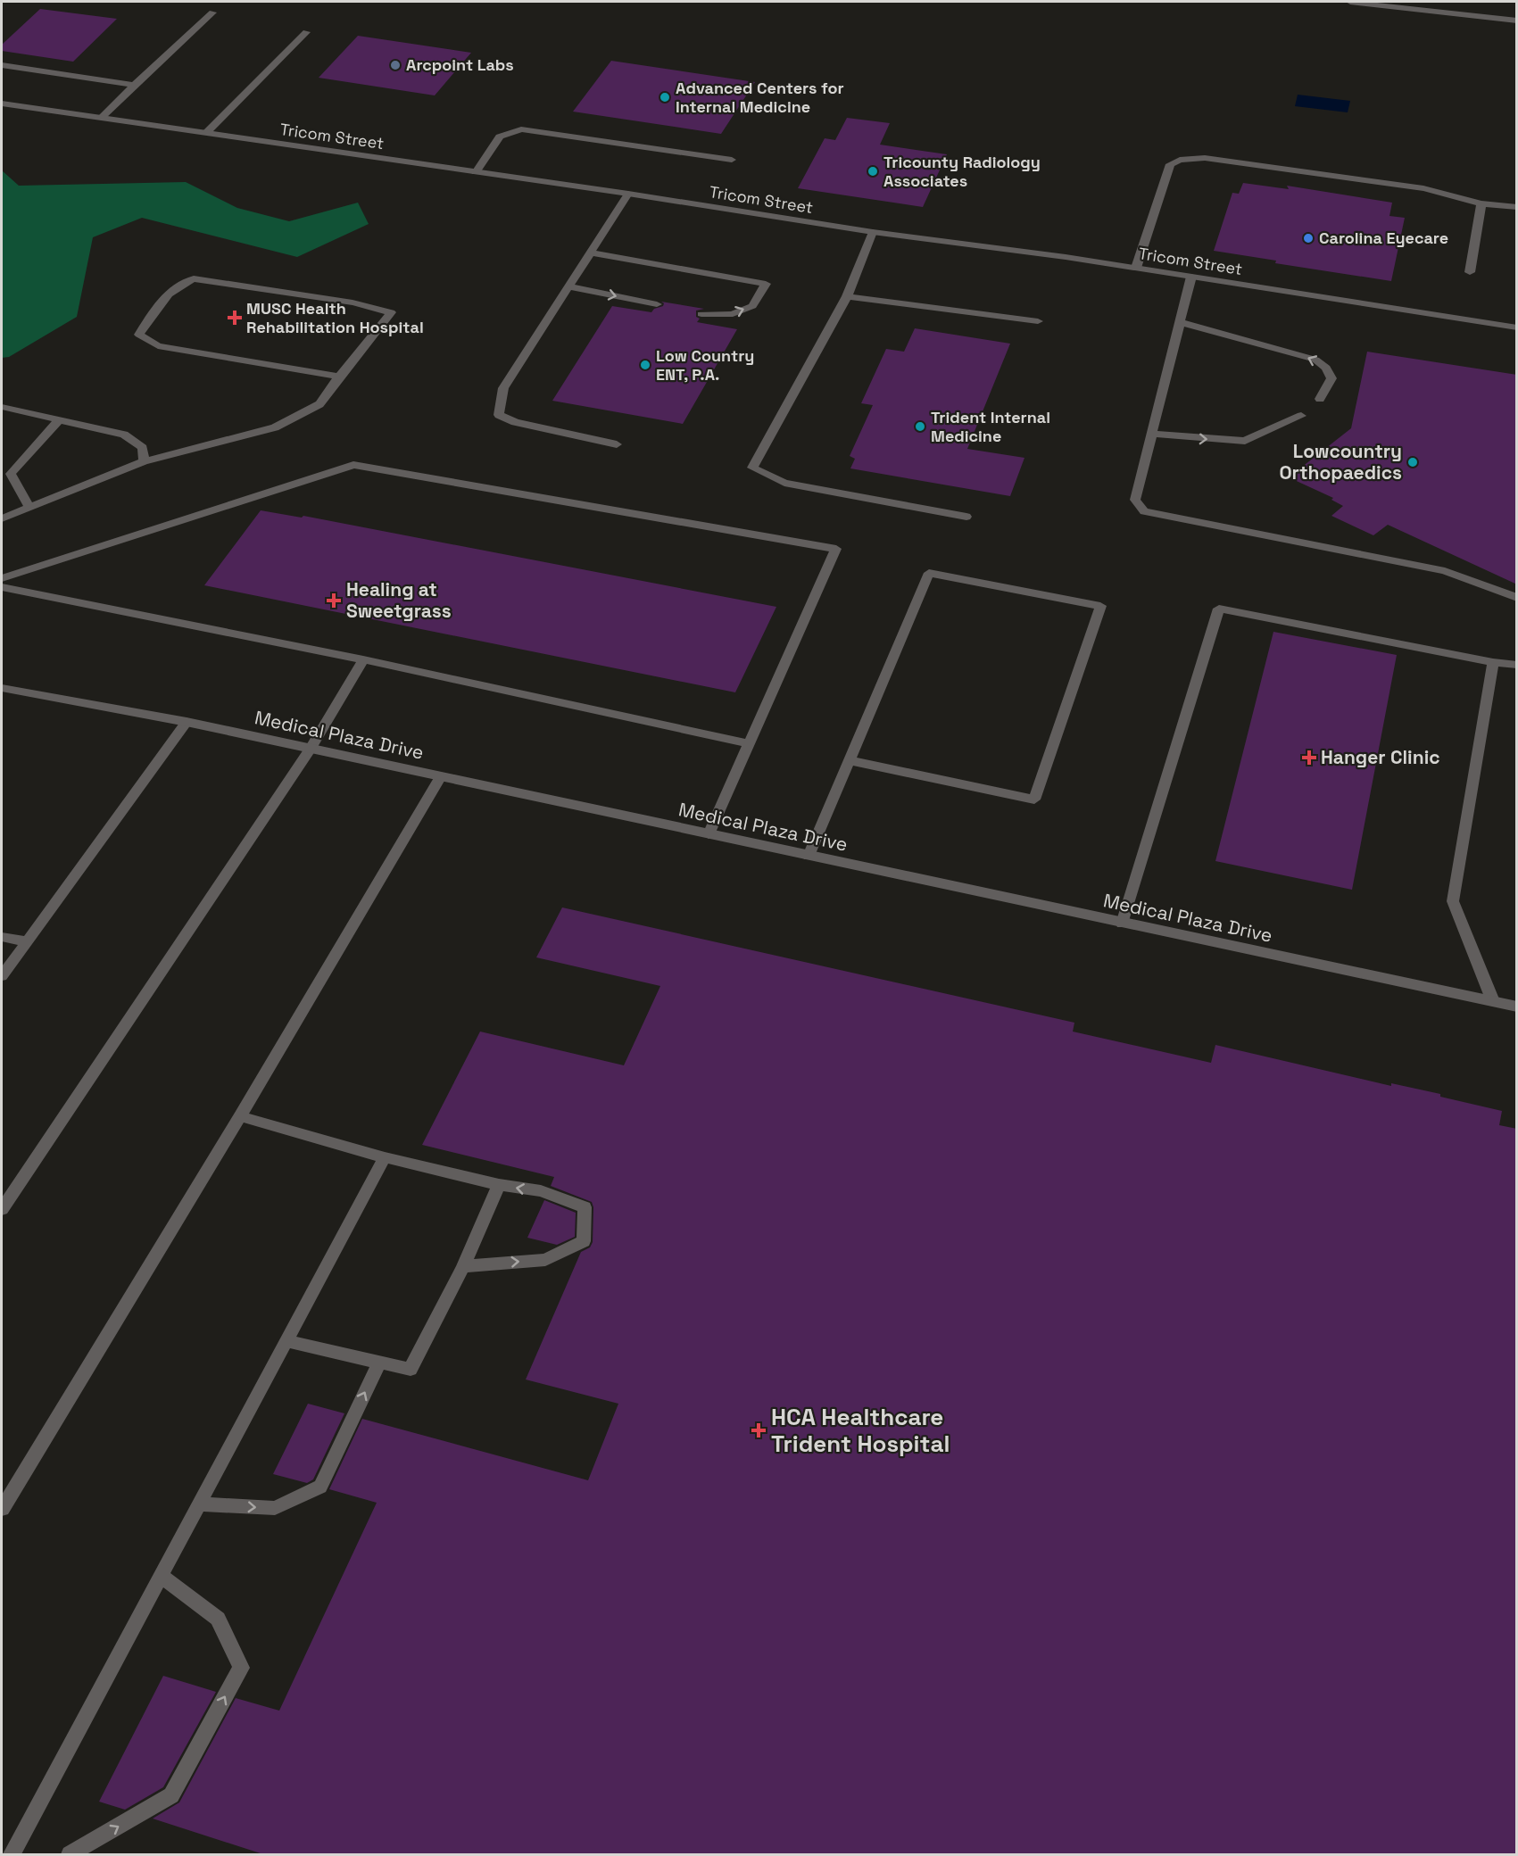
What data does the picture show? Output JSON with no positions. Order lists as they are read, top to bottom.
{
  "streets": {
    "street": ["Tricom Street", "Medical Plaza Drive"]
  },
  "places": {
    "other": [
      "Arcpoint Labs",
      "Advanced Centers for Internal Medicine",
      "Tricounty Radiology Associates",
      "Carolina Eyecare",
      "Low Country ENT, P.A.",
      "Trident Internal Medicine",
      "Lowcountry Orthopaedics"
    ],
    "health": [
      "MUSC Health Rehabilitation Hospital",
      "Healing at Sweetgrass",
      "Hanger Clinic",
      "HCA Healthcare Trident Hospital"
    ]
  }
}
